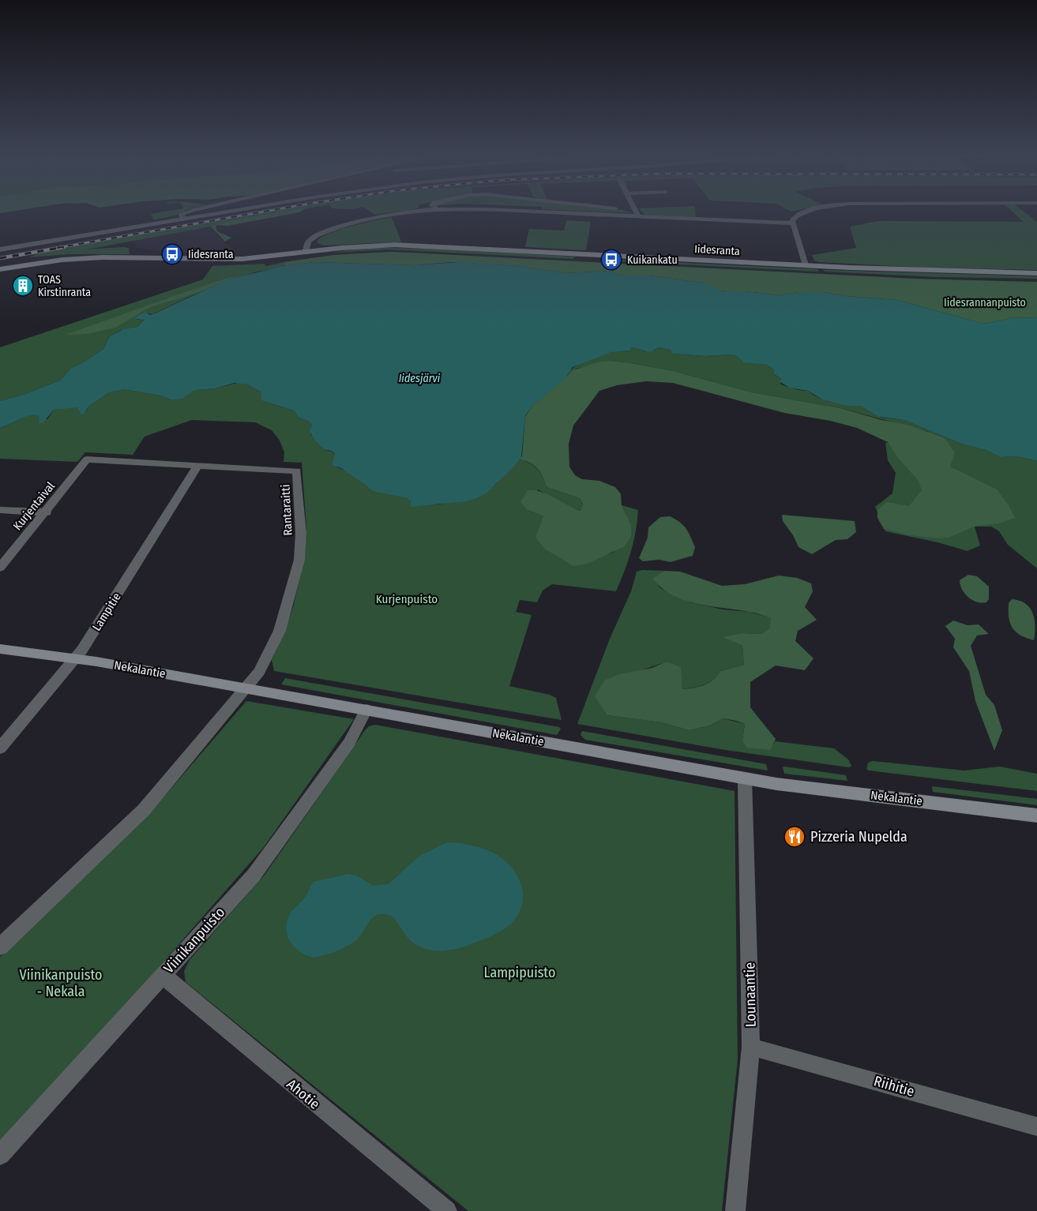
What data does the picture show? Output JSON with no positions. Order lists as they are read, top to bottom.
{
  "streets": {
    "main road": ["Iidesranta", "Nekalantie"],
    "street": [
      "Kurjentaival",
      "Rantaraitti",
      "Lampitie",
      "Viinikanpuisto",
      "Lounaantie",
      "Riihitie",
      "Ahotie"
    ]
  },
  "crossings": [
    ["Kurjentaival", "Rantaraitti"],
    ["Rantaraitti", "Lampitie"],
    ["Rantaraitti", "Nekalantie"],
    ["Lampitie", "Nekalantie"],
    ["Nekalantie", "Viinikanpuisto"],
    ["Nekalantie", "Lounaantie"],
    ["Viinikanpuisto", "Ahotie"],
    ["Lounaantie", "Riihitie"]
  ],
  "water": ["Iidesjärvi"],
  "parks": [
    "Iidesrannanpuisto",
    "Kurjenpuisto",
    "Lampipuisto",
    "Viinikanpuisto - Nekala"
  ],
  "places": {
    "bus stop": ["Iidesranta", "Kuikankatu"],
    "building": ["TOAS Kirstinranta"],
    "restaurant": ["Pizzeria Nupelda"]
  }
}
